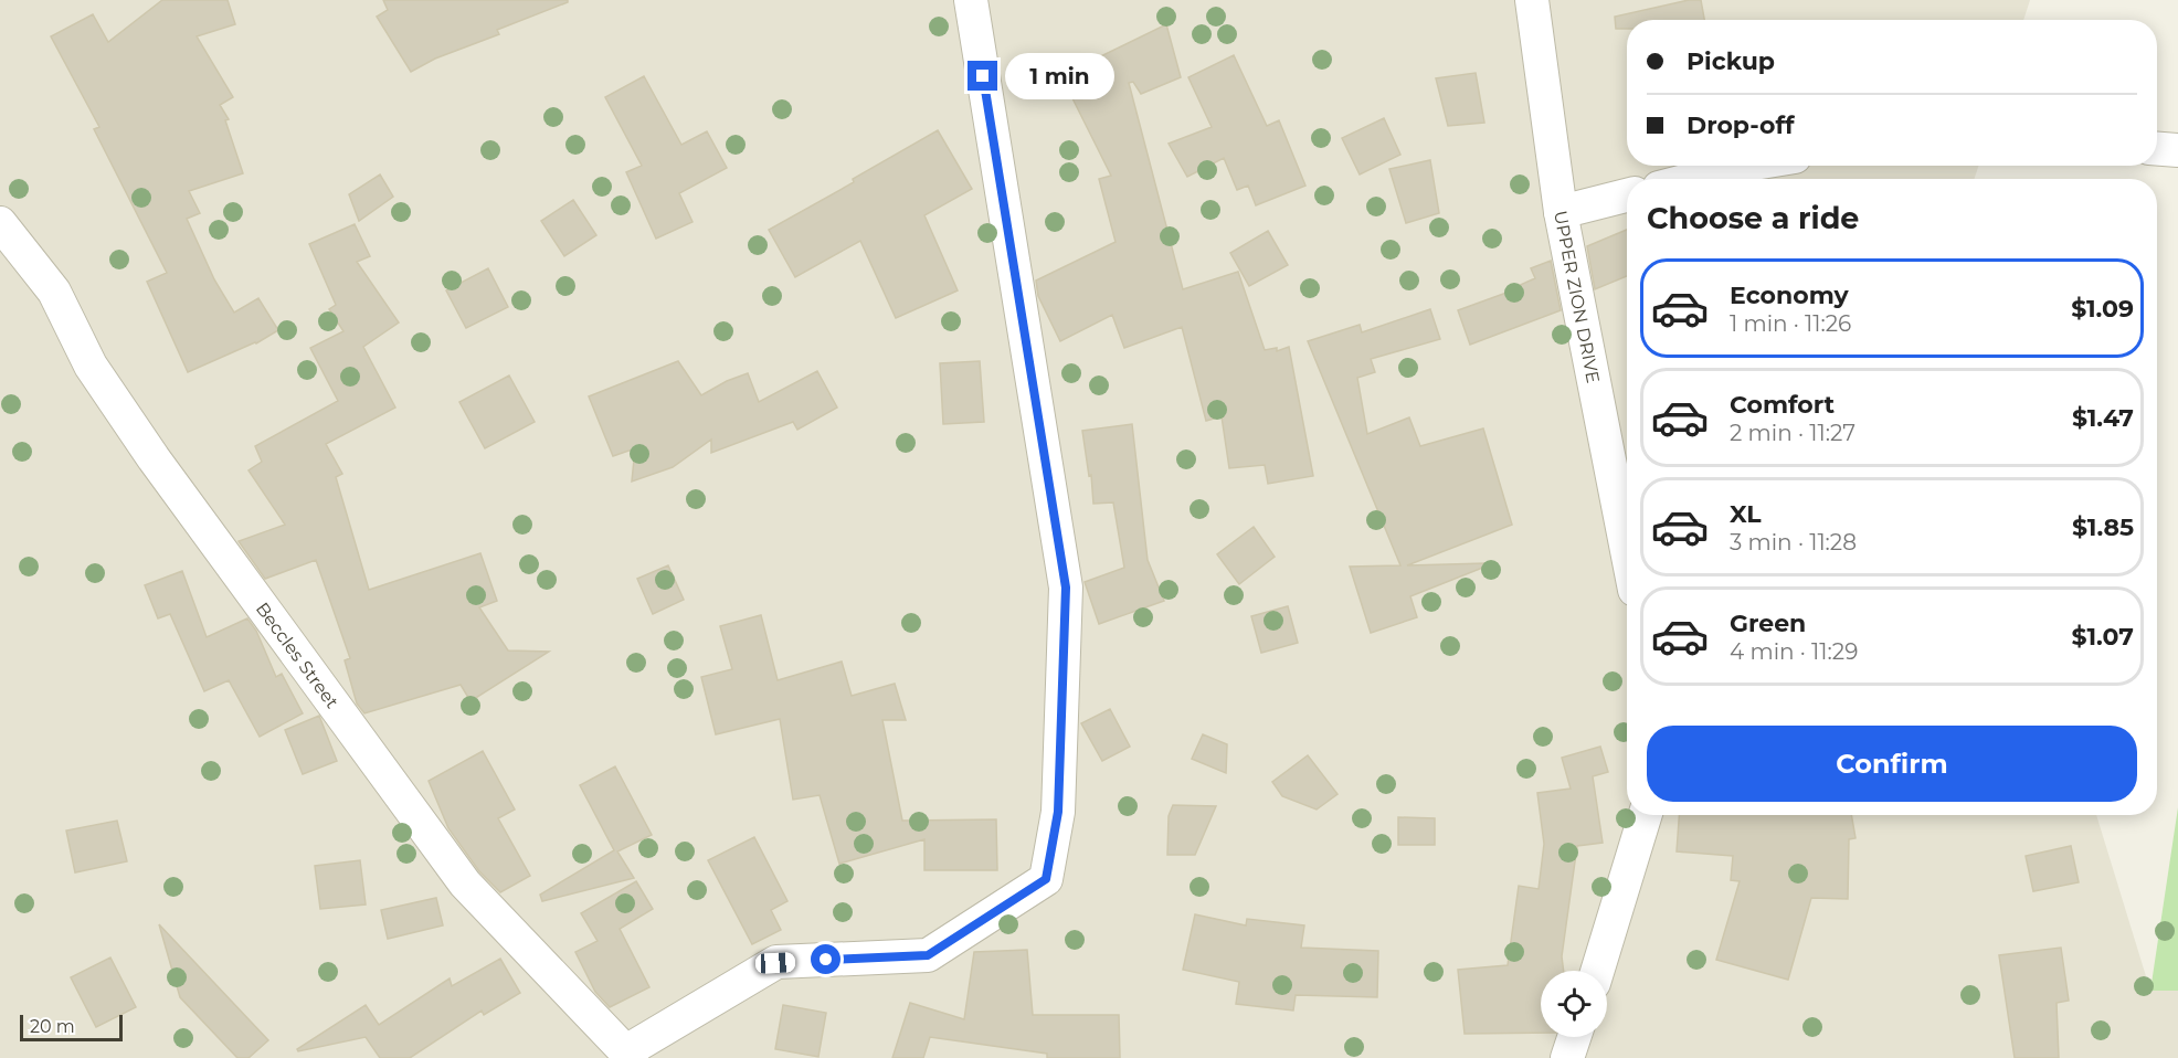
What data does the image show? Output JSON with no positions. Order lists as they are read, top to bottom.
{
  "streets": {
    "street": ["UPPER ZION DRIVE", "Beccles Street"]
  },
  "scale_bar": "20 m",
  "page": {
    "banner": ["Pickup", "Drop-off"],
    "bubble": "1 min",
    "heading": "Choose a ride",
    "list": [
      {
        "name": "Economy",
        "note": "1 min · 11:26",
        "value": "$1.09"
      },
      {
        "name": "Comfort",
        "note": "2 min · 11:27",
        "value": "$1.47"
      },
      {
        "name": "XL",
        "note": "3 min · 11:28",
        "value": "$1.85"
      },
      {
        "name": "Green",
        "note": "4 min · 11:29",
        "value": "$1.07"
      }
    ],
    "buttons": "Confirm",
    "scale": "20 m"
  }
}
